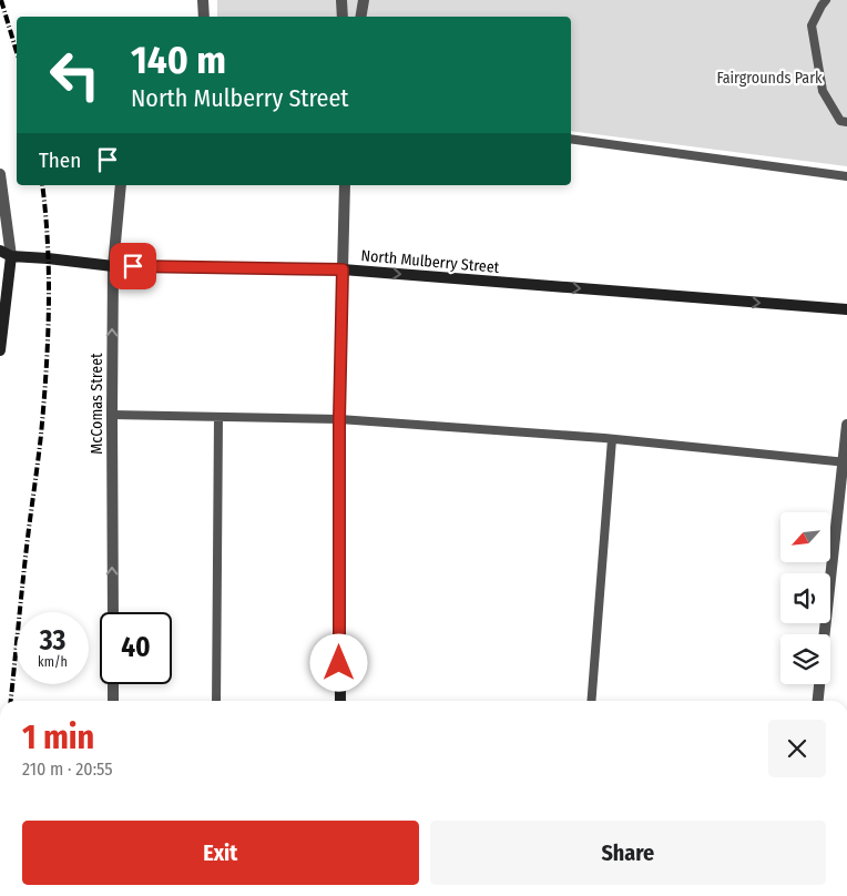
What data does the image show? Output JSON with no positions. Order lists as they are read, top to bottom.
{
  "streets": {
    "street": ["North Mulberry Street", "McComas Street"]
  },
  "crossings": [
    ["North Mulberry Street", "McComas Street"]
  ],
  "one_way": ["North Mulberry Street", "McComas Street"],
  "parks": ["Fairgrounds Park"],
  "north": "bottom left",
  "page": {
    "turn": ["140 m", "North Mulberry Street"],
    "then": "Then",
    "speed": "33 km/h",
    "limit": "40",
    "heading": ["1 min", "210 m · 20:55"],
    "buttons": ["Exit", "Share"]
  }
}
